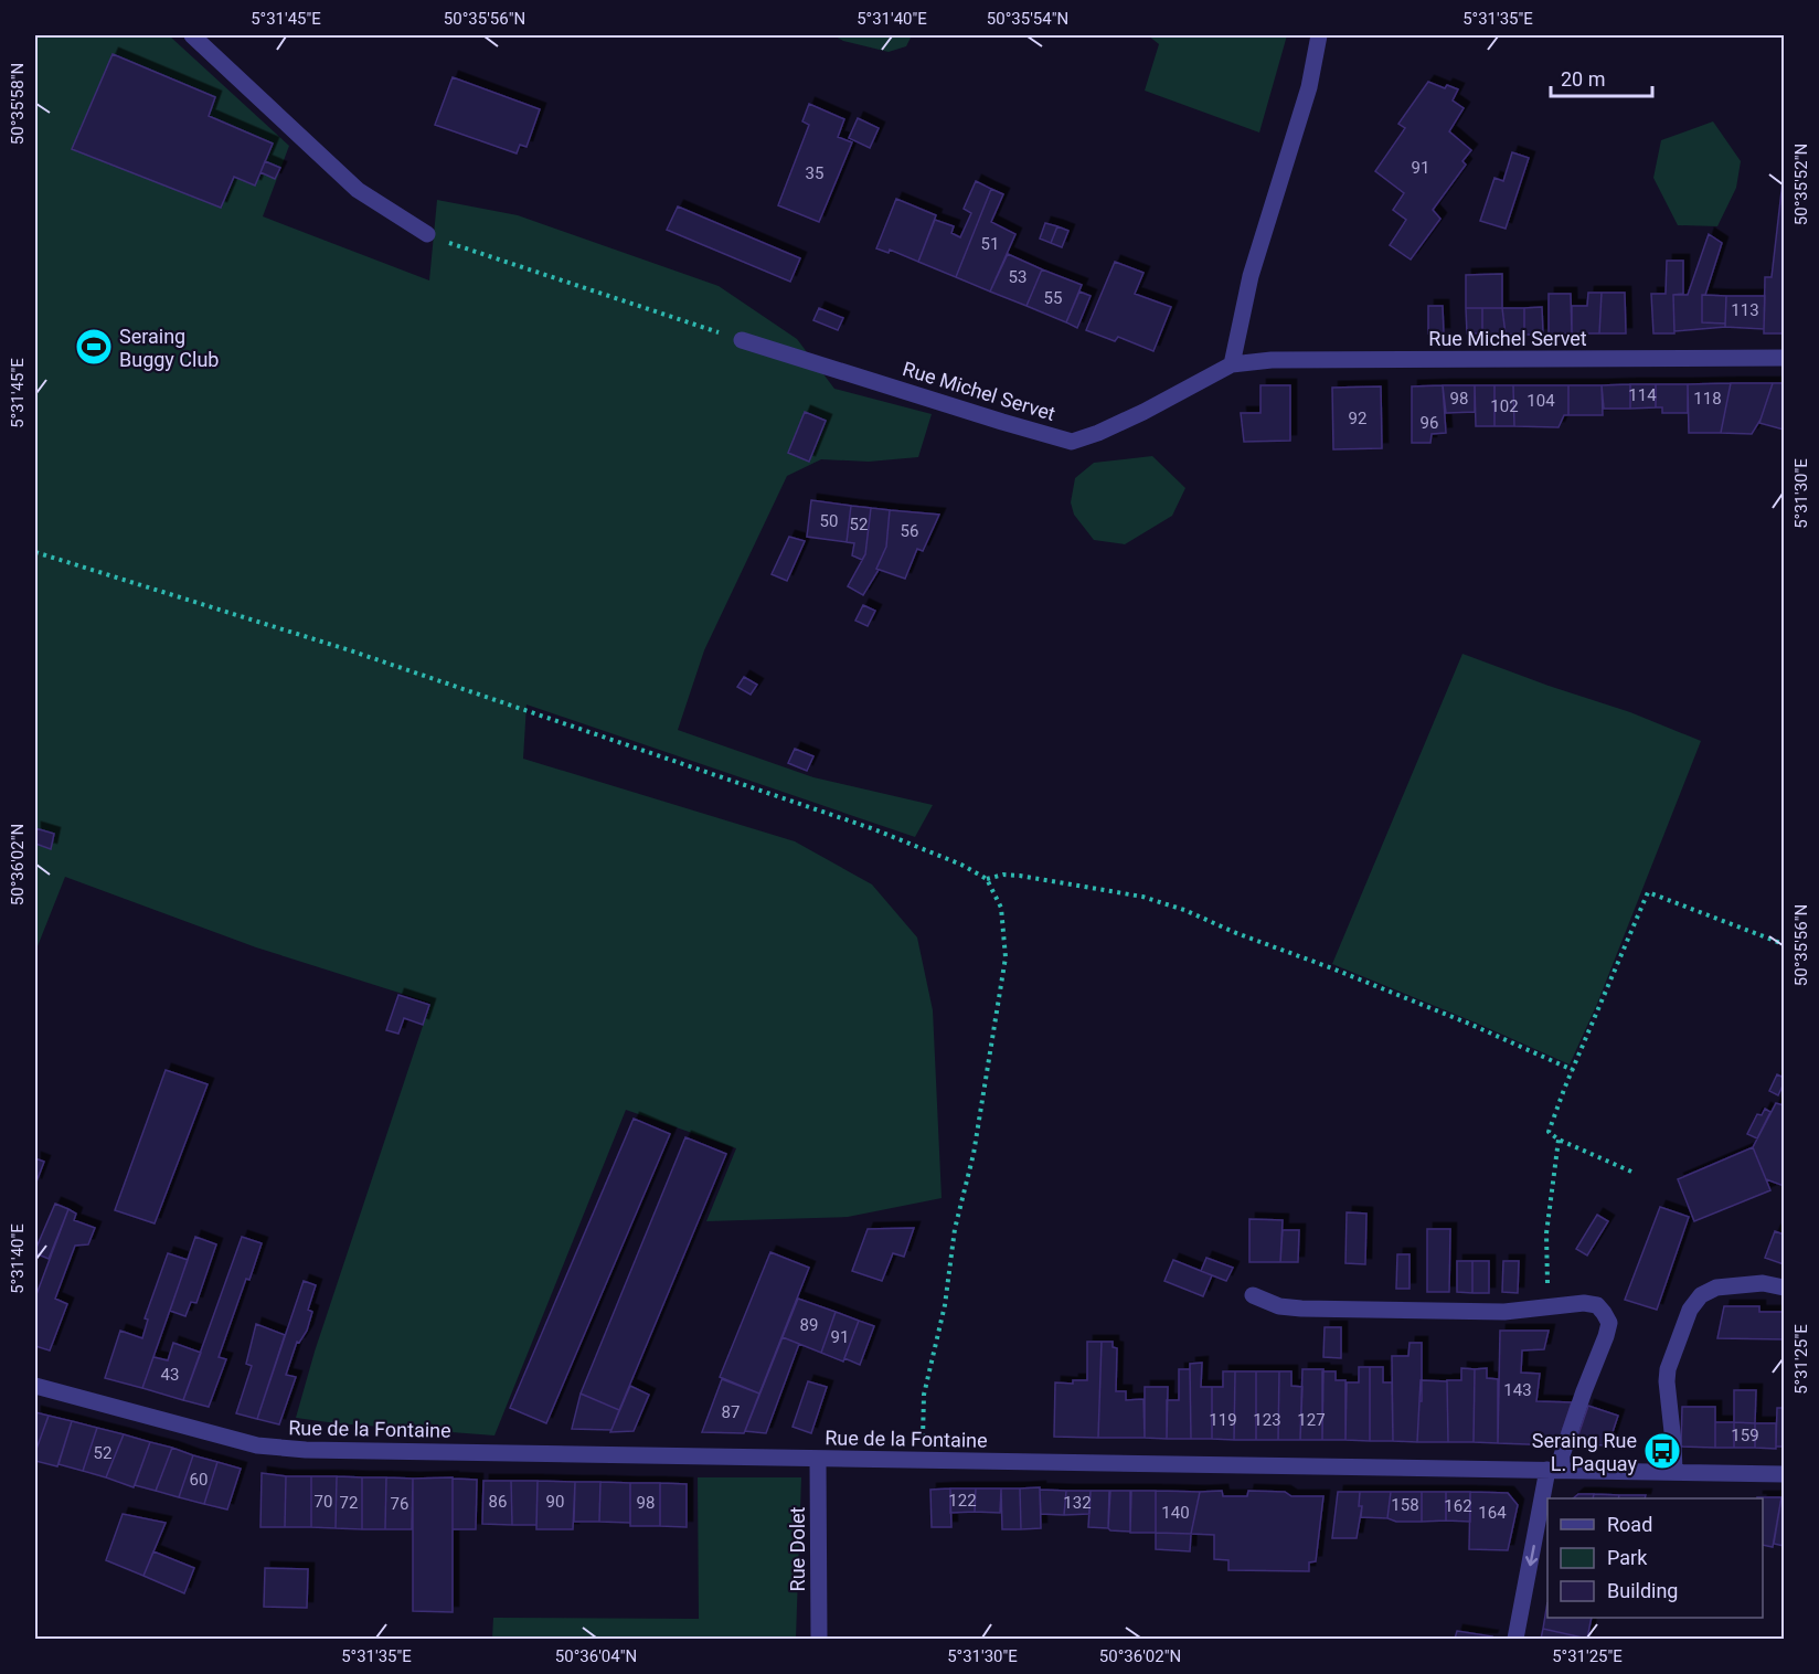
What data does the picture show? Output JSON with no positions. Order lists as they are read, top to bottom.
{
  "streets": {
    "street": ["Rue Michel Servet", "Rue de la Fontaine", "Rue Dolet"]
  },
  "crossings": [
    ["Rue de la Fontaine", "Rue Dolet"]
  ],
  "places": {
    "sports": ["Seraing Buggy Club"],
    "bus stop": ["Seraing Rue L. Paquay"]
  },
  "house_numbers": [
    "91",
    "35",
    "51",
    "53",
    "55",
    "113",
    "114",
    "98",
    "118",
    "104",
    "102",
    "92",
    "96",
    "50",
    "52",
    "56",
    "89",
    "91",
    "43",
    "143",
    "87",
    "119",
    "123",
    "127",
    "159",
    "52",
    "60",
    "122",
    "70",
    "86",
    "90",
    "72",
    "98",
    "132",
    "76",
    "158",
    "162",
    "140",
    "164"
  ],
  "legend": ["Road", "Park", "Building"],
  "scale_bar": "20 m",
  "coordinates": [
    "5°31'45\"E",
    "50°35'56\"N",
    "5°31'40\"E",
    "50°35'54\"N",
    "5°31'35\"E",
    "50°35'58\"N",
    "50°35'52\"N",
    "5°31'30\"E",
    "50°36'02\"N",
    "5°31'25\"E",
    "50°36'04\"N"
  ]
}
